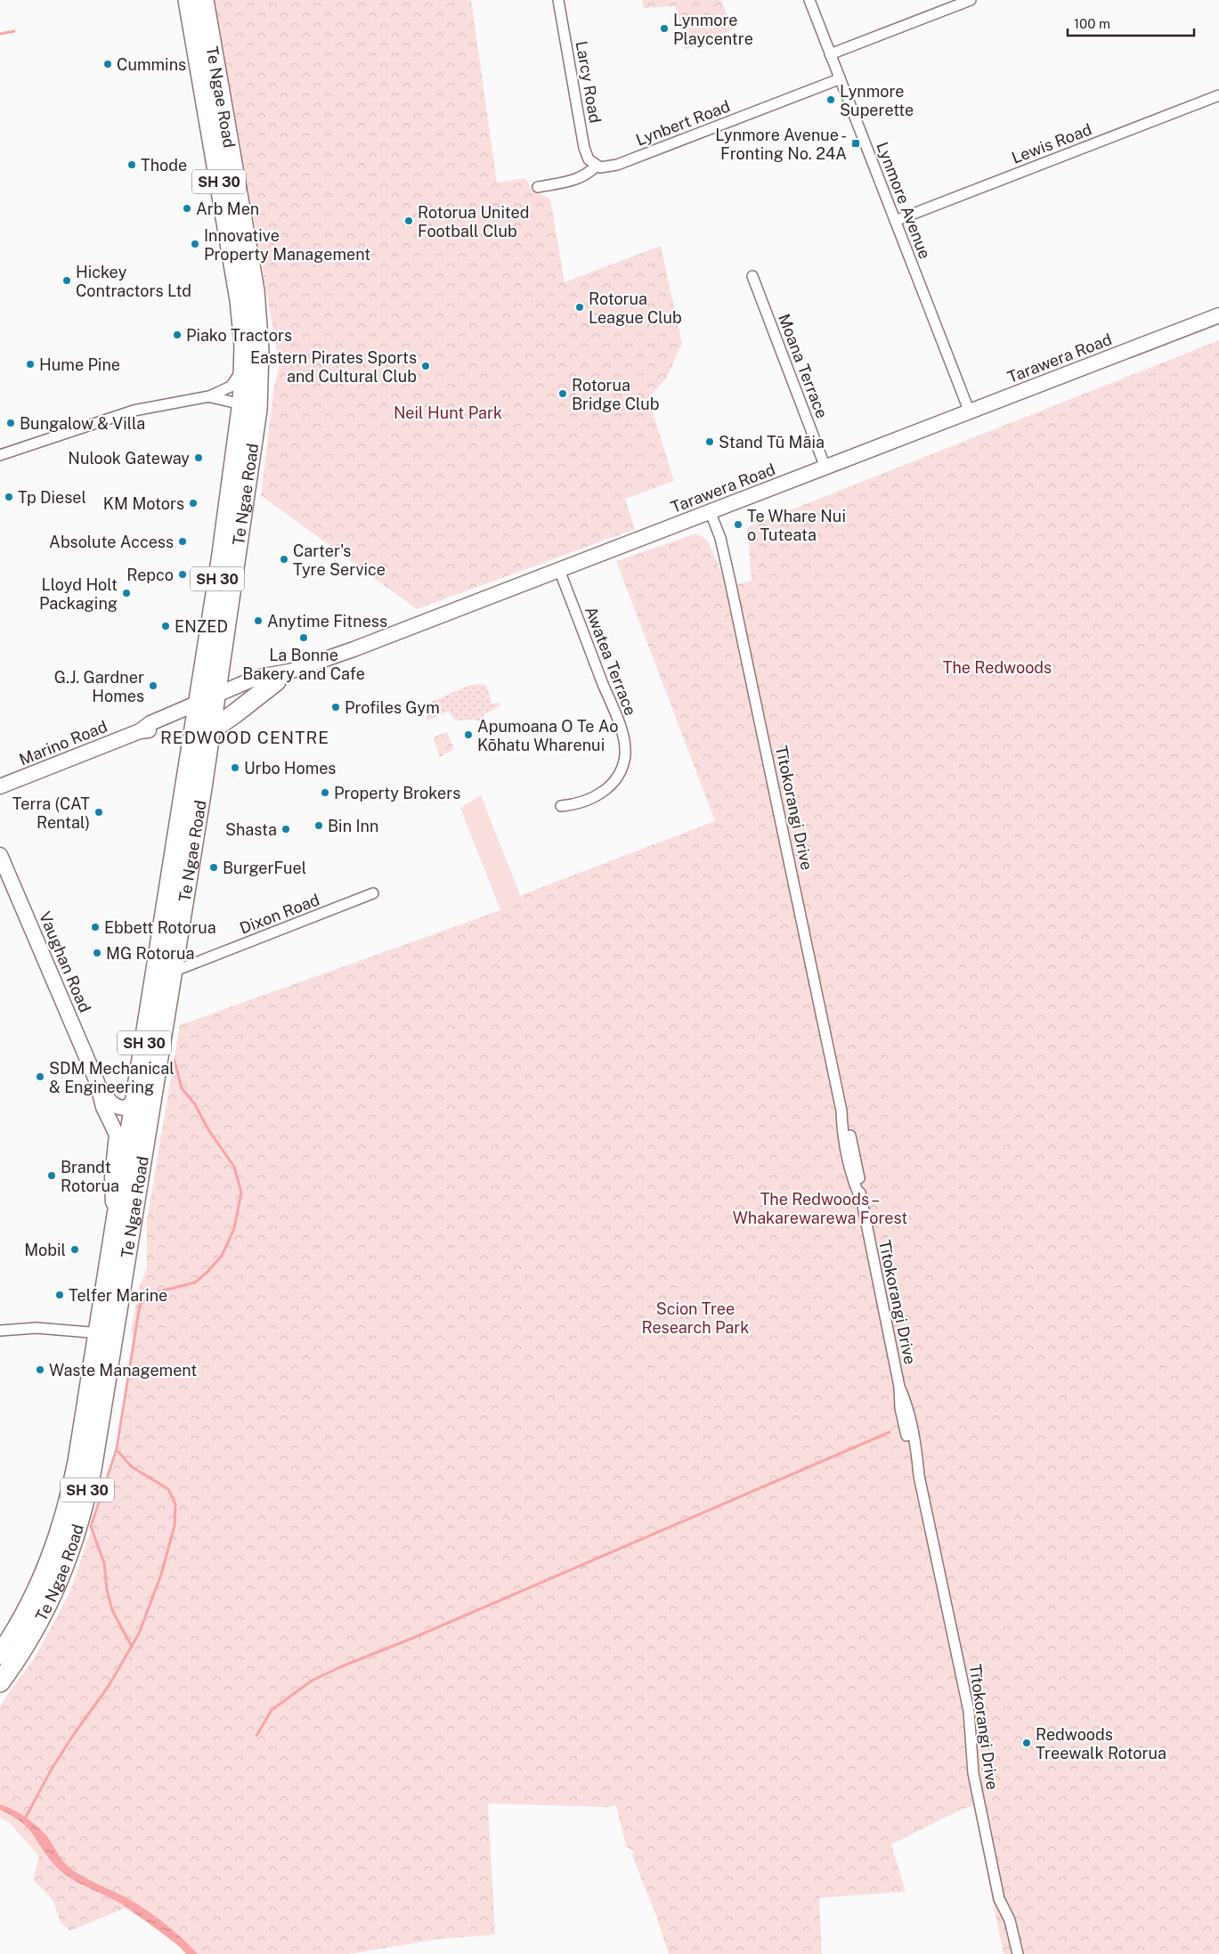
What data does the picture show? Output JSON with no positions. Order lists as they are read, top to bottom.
{
  "streets": {
    "highway": ["Te Ngae Road", "SH 30"],
    "main road": ["Tarawera Road", "Marino Road", "Vaughan Road"],
    "street": [
      "Larcy Road",
      "Lynbert Road",
      "Lewis Road",
      "Lynmore Avenue",
      "Moana Terrace",
      "Awatea Terrace",
      "Tītokorangi Drive",
      "Dixon Road"
    ]
  },
  "crossings": [
    ["Larcy Road", "Lynbert Road"],
    ["Te Ngae Road", "Tarawera Road"],
    ["Te Ngae Road", "Marino Road"],
    ["Te Ngae Road", "Dixon Road"],
    ["Te Ngae Road", "Vaughan Road"],
    ["Lynbert Road", "Lynmore Avenue"],
    ["Lewis Road", "Lynmore Avenue"],
    ["Lynmore Avenue", "Tarawera Road"],
    ["Tarawera Road", "Moana Terrace"],
    ["Tarawera Road", "Awatea Terrace"],
    ["Tarawera Road", "Marino Road"],
    ["Tarawera Road", "Tītokorangi Drive"]
  ],
  "districts": ["REDWOOD CENTRE"],
  "parks": [
    "Neil Hunt Park",
    "The Redwoods",
    "The Redwoods – Whakarewarewa Forest",
    "Scion Tree Research Park"
  ],
  "places": {
    "other": [
      "Lynmore Playcentre",
      "Cummins",
      "Lynmore Superette",
      "Thode",
      "Arb Men",
      "Rotorua United Football Club",
      "Innovative Property Management",
      "Hickey Contractors Ltd",
      "Rotorua League Club",
      "Piako Tractors",
      "Hume Pine",
      "Eastern Pirates Sports and Cultural Club",
      "Rotorua Bridge Club",
      "Bungalow & Villa",
      "Stand Tū Māia",
      "Nulook Gateway",
      "Tp Diesel",
      "KM Motors",
      "Te Whare Nui o Tuteata",
      "Absolute Access",
      "Carter's Tyre Service",
      "Repco",
      "Lloyd Holt Packaging",
      "Anytime Fitness",
      "ENZED",
      "La Bonne Bakery and Cafe",
      "G.J. Gardner Homes",
      "Profiles Gym",
      "Apumoana O Te Ao Kōhatu Wharenui",
      "Urbo Homes",
      "Property Brokers",
      "Terra (CAT Rental)",
      "Bin Inn",
      "Shasta",
      "BurgerFuel",
      "Ebbett Rotorua",
      "MG Rotorua",
      "SDM Mechanical & Engineering",
      "Brandt Rotorua",
      "Mobil",
      "Telfer Marine",
      "Waste Management",
      "Redwoods Treewalk Rotorua"
    ],
    "transit": ["Lynmore Avenue - Fronting No. 24A"]
  },
  "scale_bar": "100 m"
}
